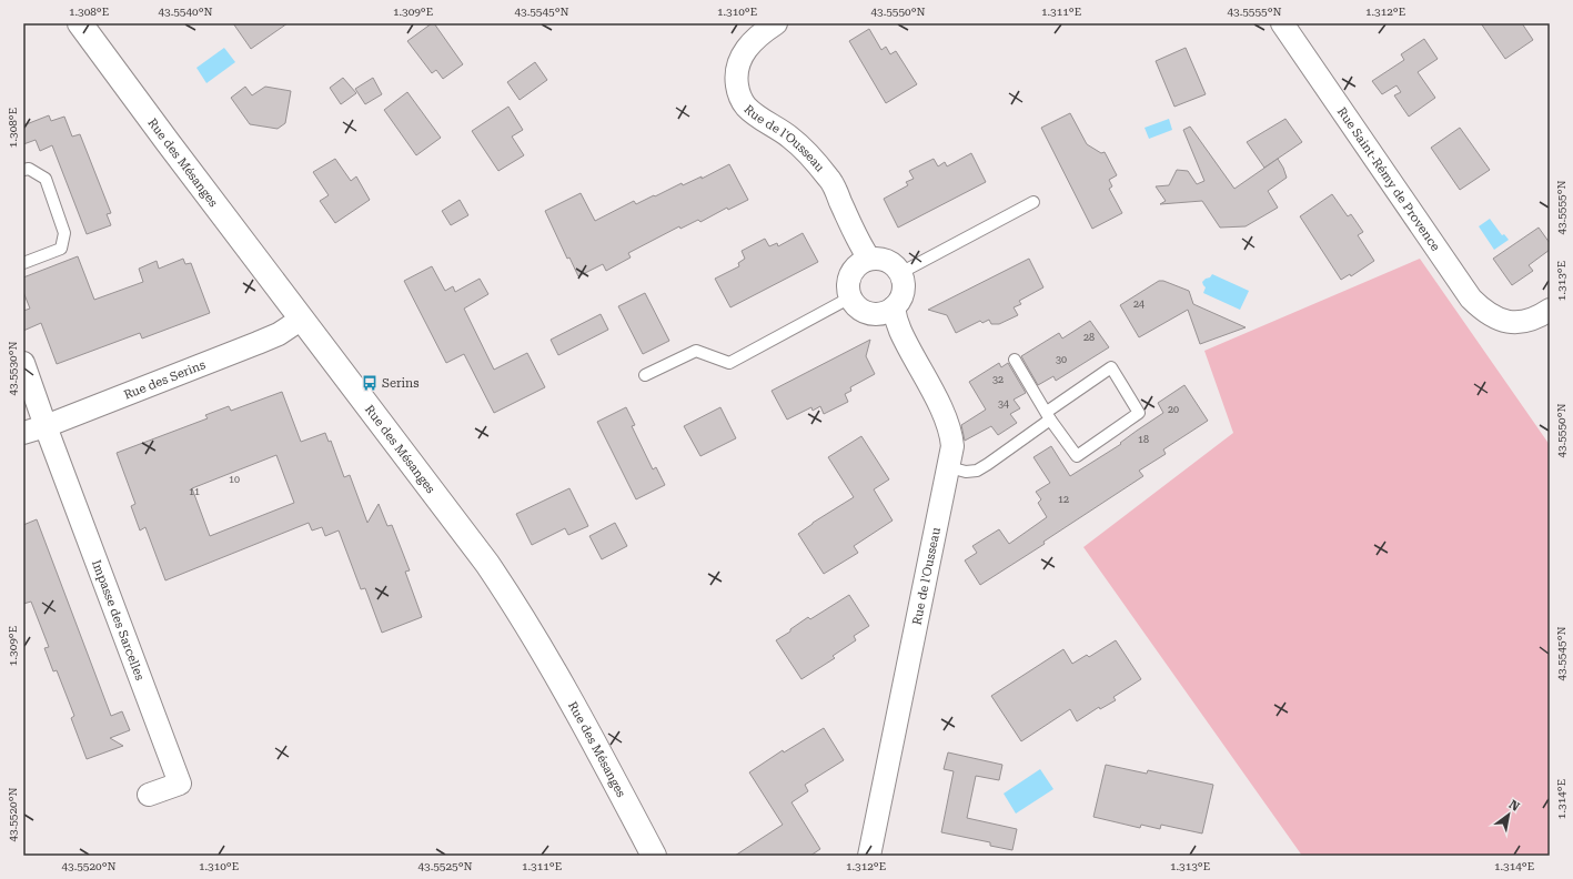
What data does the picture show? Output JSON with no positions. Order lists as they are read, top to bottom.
{
  "streets": {
    "main road": ["Rue des Mésanges"],
    "street": [
      "Rue de l'Ousseau",
      "Rue Saint-Rémy de Provence",
      "Rue des Serins",
      "Impasse des Sarcelles"
    ]
  },
  "crossings": [
    ["Rue des Mésanges", "Rue des Serins"],
    ["Rue des Serins", "Impasse des Sarcelles"]
  ],
  "places": {
    "bus stop": ["Serins"]
  },
  "house_numbers": [
    "24",
    "28",
    "30",
    "32",
    "34",
    "20",
    "18",
    "10",
    "11",
    "12"
  ],
  "north": "top right",
  "coordinates": [
    "1.308°E",
    "43.5540°N",
    "1.309°E",
    "43.5545°N",
    "1.310°E",
    "43.5550°N",
    "1.311°E",
    "43.5555°N",
    "1.312°E",
    "1.313°E",
    "43.5530°N",
    "1.314°E",
    "43.5520°N",
    "43.5525°N"
  ]
}
